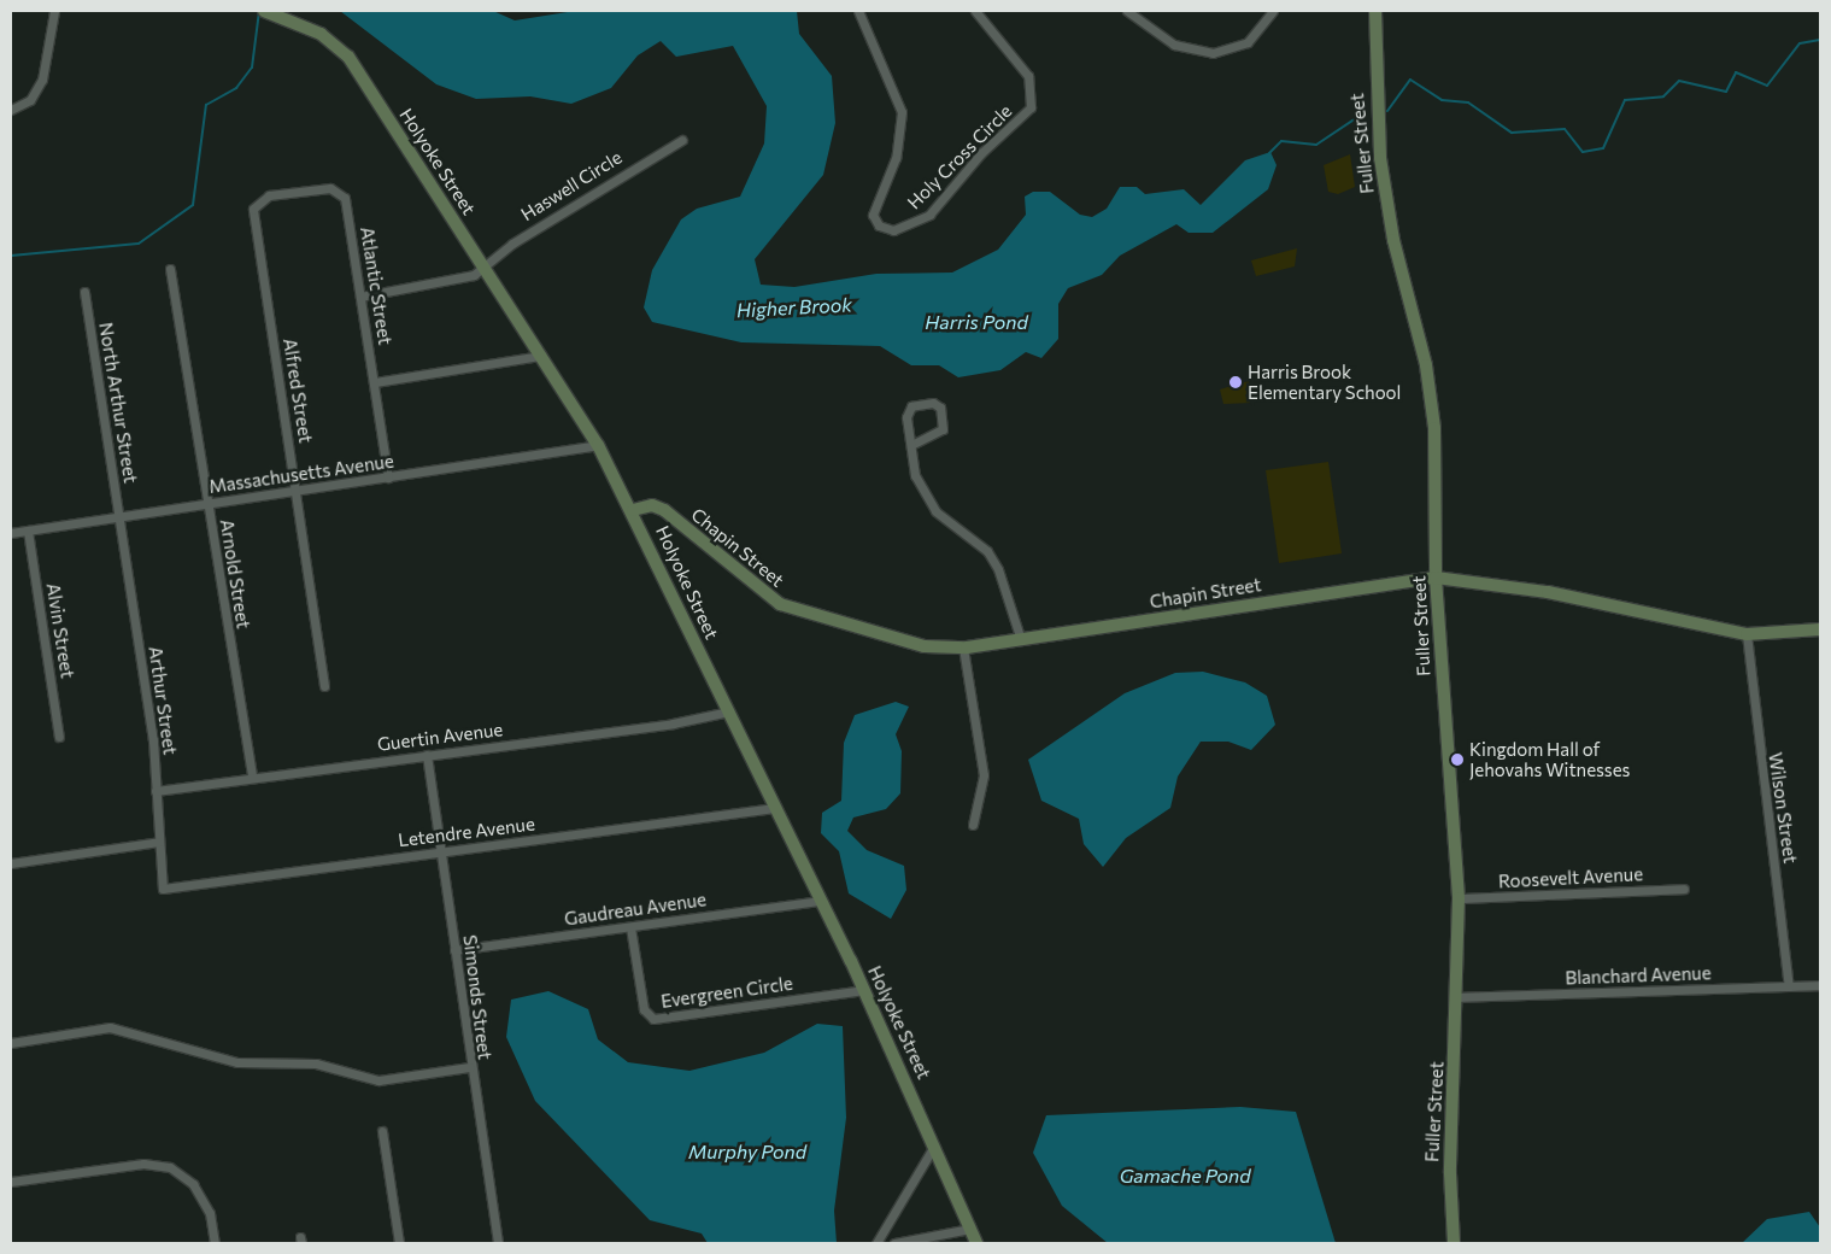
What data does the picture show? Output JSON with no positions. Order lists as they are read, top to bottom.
{
  "streets": {
    "main road": ["Fuller Street", "Holyoke Street", "Chapin Street"],
    "street": [
      "Holy Cross Circle",
      "Haswell Circle",
      "Atlantic Street",
      "Alfred Street",
      "North Arthur Street",
      "Massachusetts Avenue",
      "Arnold Street",
      "Alvin Street",
      "Arthur Street",
      "Guertin Avenue",
      "Wilson Street",
      "Letendre Avenue",
      "Roosevelt Avenue",
      "Gaudreau Avenue",
      "Blanchard Avenue",
      "Evergreen Circle",
      "Simonds Street"
    ]
  },
  "crossings": [
    ["Fuller Street", "Chapin Street"],
    ["Fuller Street", "Roosevelt Avenue"],
    ["Fuller Street", "Blanchard Avenue"],
    ["Holyoke Street", "Haswell Circle"],
    ["Holyoke Street", "Massachusetts Avenue"],
    ["Holyoke Street", "Chapin Street"],
    ["Holyoke Street", "Guertin Avenue"],
    ["Holyoke Street", "Letendre Avenue"],
    ["Holyoke Street", "Gaudreau Avenue"],
    ["Holyoke Street", "Evergreen Circle"],
    ["Haswell Circle", "Atlantic Street"],
    ["Atlantic Street", "Alfred Street"],
    ["Atlantic Street", "Massachusetts Avenue"],
    ["Alfred Street", "Massachusetts Avenue"],
    ["North Arthur Street", "Massachusetts Avenue"],
    ["North Arthur Street", "Arthur Street"],
    ["Massachusetts Avenue", "Arnold Street"],
    ["Massachusetts Avenue", "Alvin Street"],
    ["Massachusetts Avenue", "Arthur Street"],
    ["Chapin Street", "Wilson Street"],
    ["Arnold Street", "Guertin Avenue"],
    ["Arthur Street", "Guertin Avenue"],
    ["Arthur Street", "Letendre Avenue"],
    ["Guertin Avenue", "Simonds Street"],
    ["Wilson Street", "Blanchard Avenue"],
    ["Letendre Avenue", "Simonds Street"],
    ["Gaudreau Avenue", "Evergreen Circle"],
    ["Gaudreau Avenue", "Simonds Street"]
  ],
  "water": [
    "Higher Brook",
    "Harris Pond",
    "Murphy Pond",
    "Gamache Pond"
  ],
  "places": ["Harris Brook Elementary School", "Kingdom Hall of Jehovahs Witnesses"]
}
